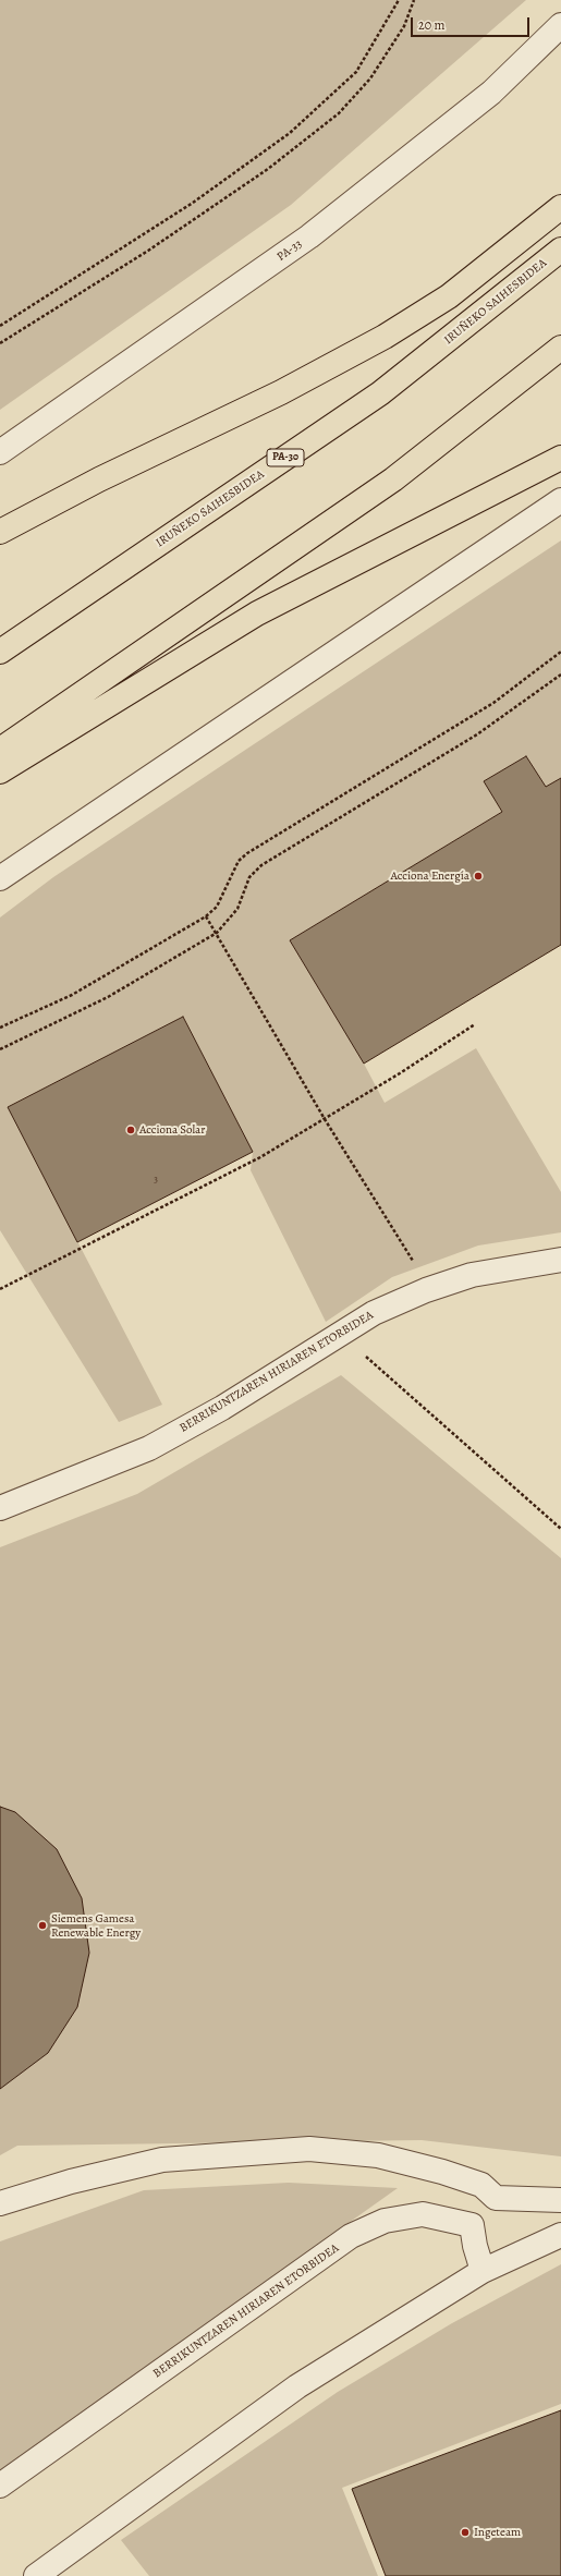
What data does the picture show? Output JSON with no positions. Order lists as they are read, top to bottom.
{
  "streets": {
    "highway": ["IRUÑEKO SAIHESBIDEA", "PA-30"],
    "street": ["PA-33", "BERRIKUNTZAREN HIRIAREN ETORBIDEA"]
  },
  "places": [
    "Acciona Energía",
    "Acciona Solar",
    "Siemens Gamesa Renewable Energy",
    "Ingeteam"
  ],
  "house_numbers": ["3"],
  "scale_bar": "20 m"
}
